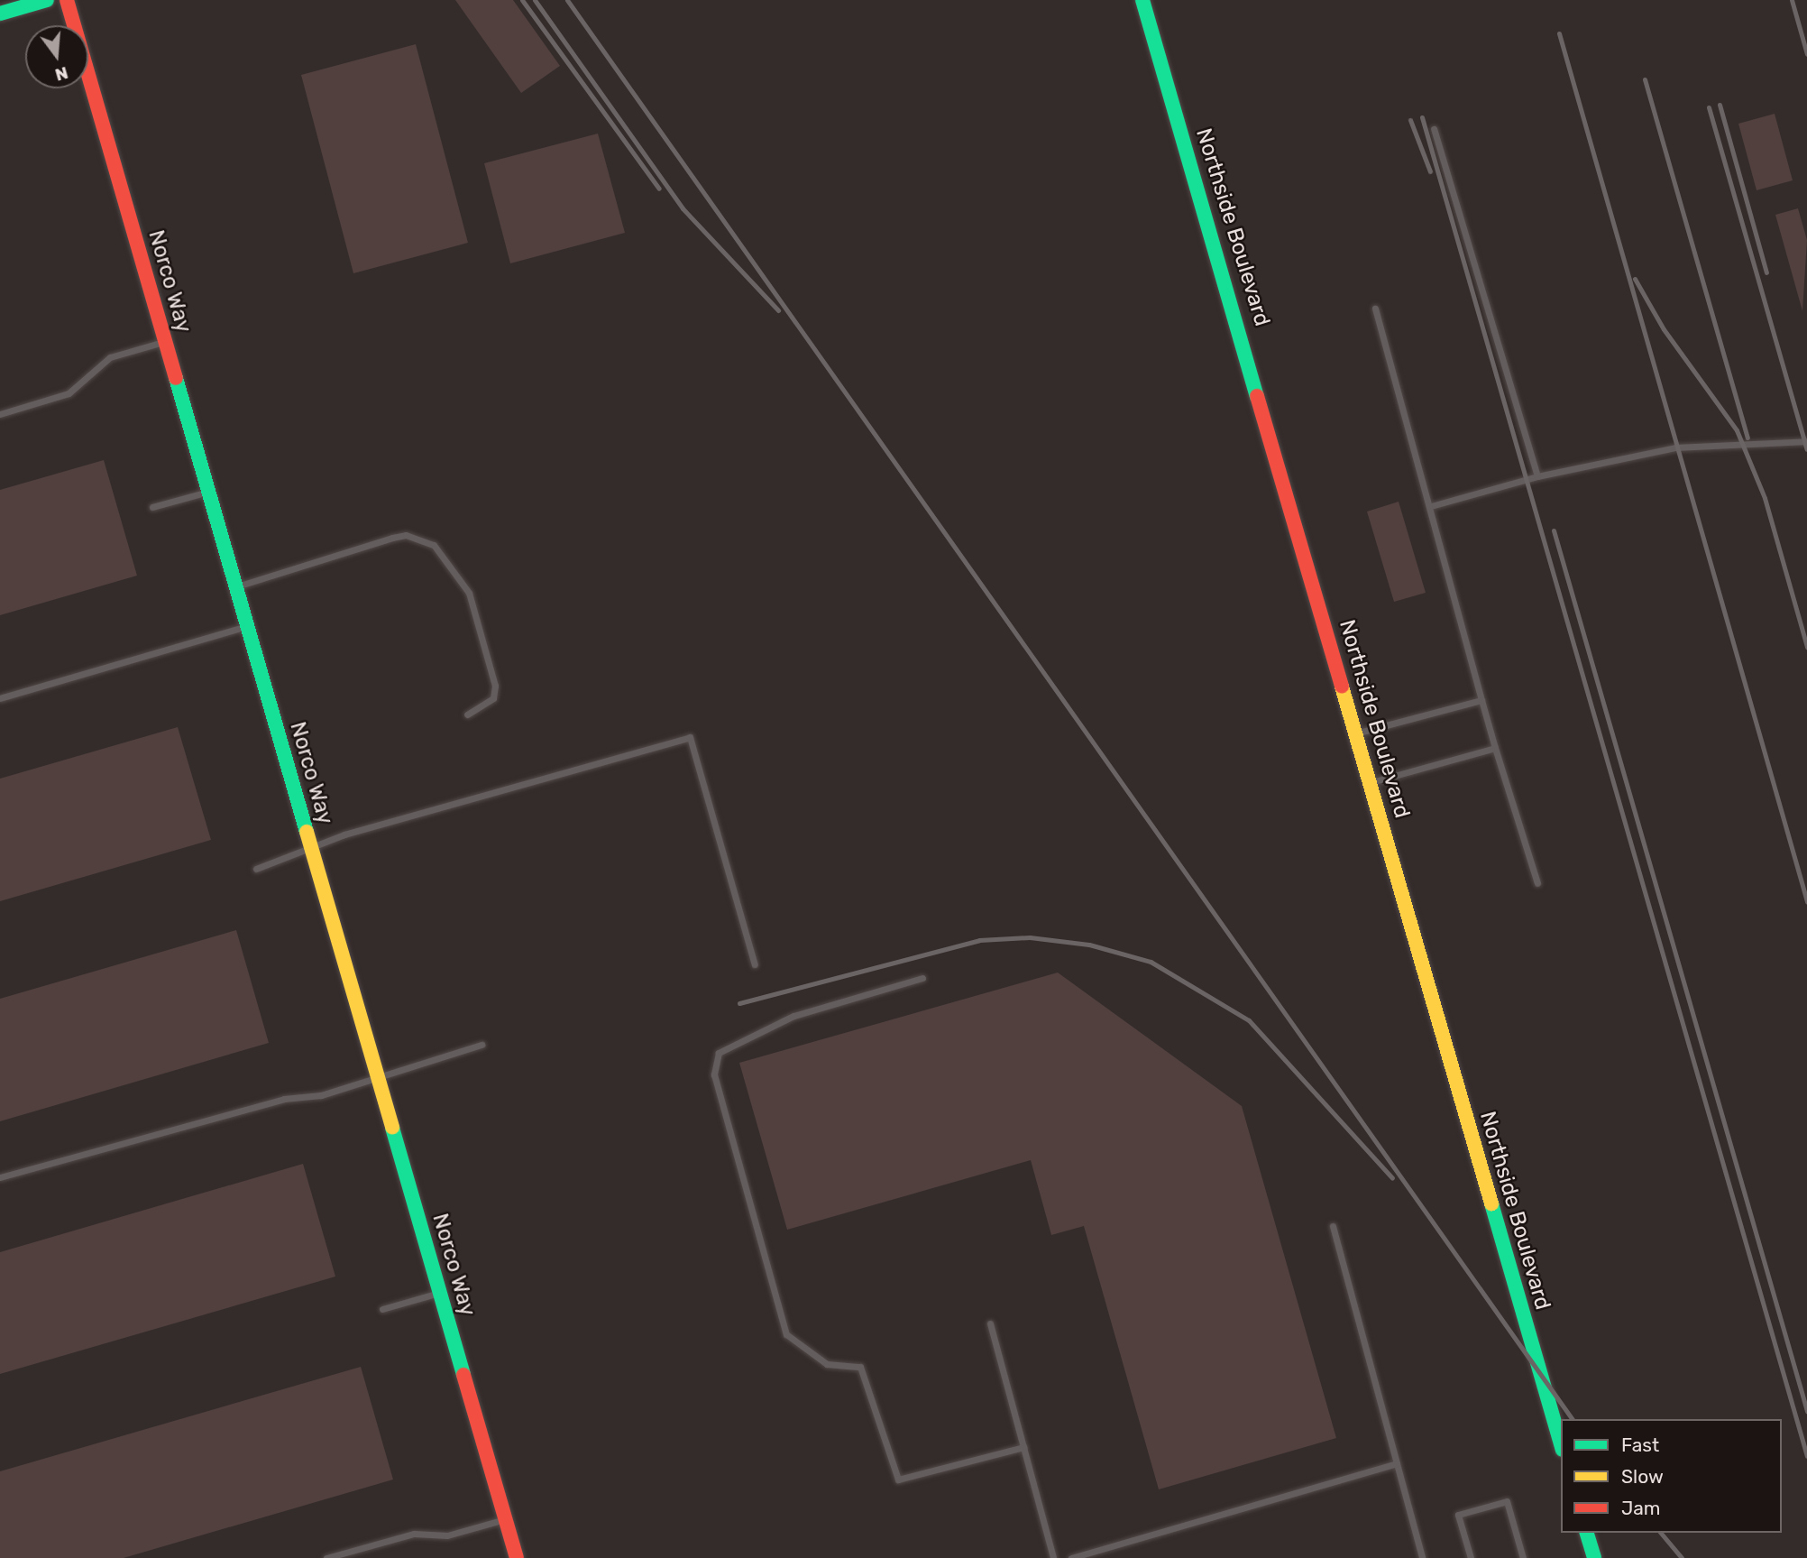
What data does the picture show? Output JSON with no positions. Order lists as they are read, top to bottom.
{
  "streets": {
    "street": ["Northside Boulevard", "Norco Way"]
  },
  "legend": ["Fast", "Slow", "Jam"],
  "north": "bottom"
}
